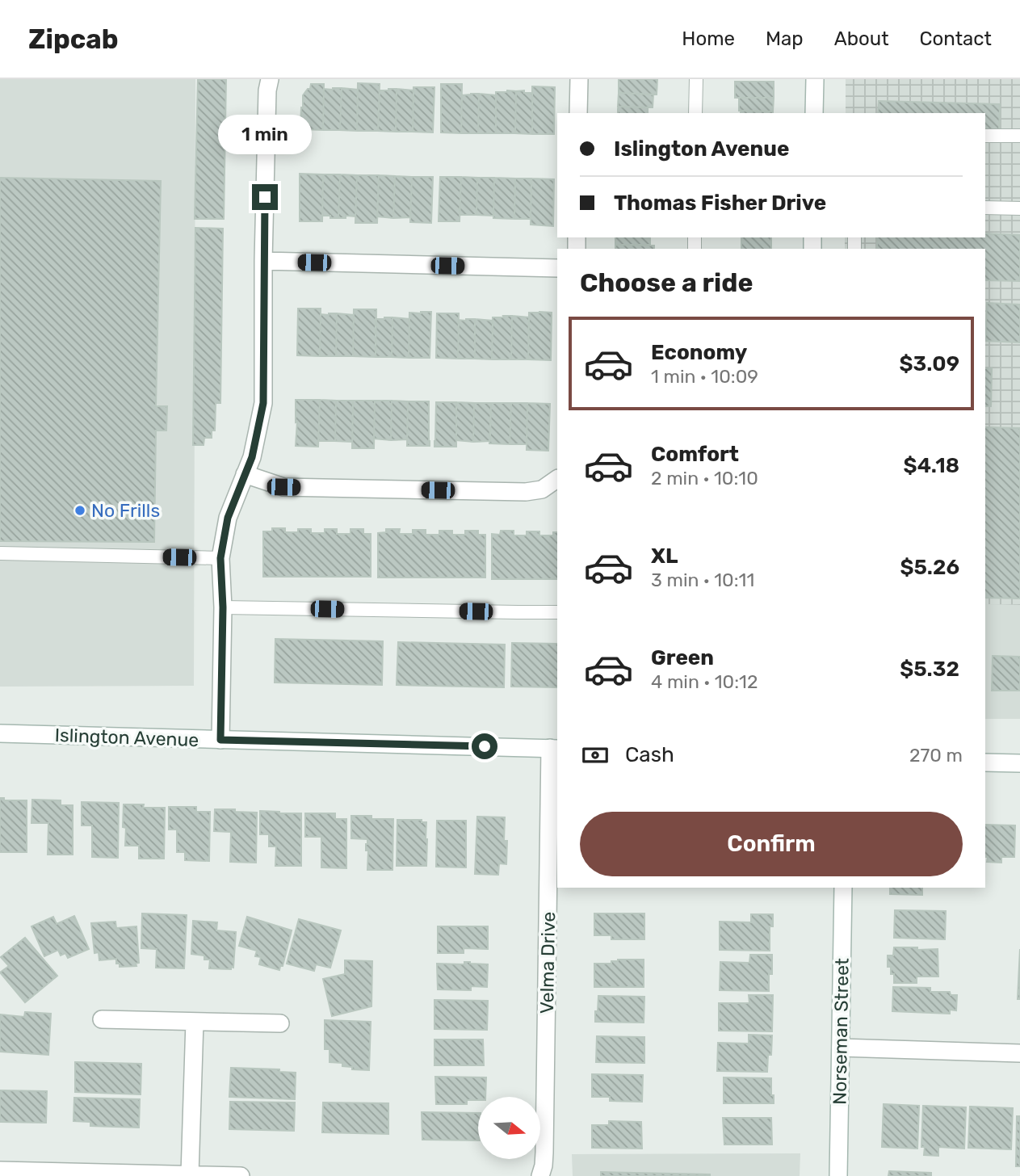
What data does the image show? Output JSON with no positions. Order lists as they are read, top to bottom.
{
  "streets": {
    "street": ["Islington Avenue", "Velma Drive", "Norseman Street"]
  },
  "crossings": [
    ["Islington Avenue", "Velma Drive"]
  ],
  "places": ["No Frills"],
  "north": "right",
  "page": {
    "header": "Zipcab",
    "nav": [
      "Home",
      "Map",
      "About",
      "Contact"
    ],
    "banner": ["Islington Avenue", "Thomas Fisher Drive"],
    "bubble": "1 min",
    "heading": "Choose a ride",
    "list": [
      {
        "name": "Economy",
        "note": "1 min · 10:09",
        "value": "$3.09"
      },
      {
        "name": "Comfort",
        "note": "2 min · 10:10",
        "value": "$4.18"
      },
      {
        "name": "XL",
        "note": "3 min · 10:11",
        "value": "$5.26"
      },
      {
        "name": "Green",
        "note": "4 min · 10:12",
        "value": "$5.32"
      }
    ],
    "pay": ["Cash", "270 m"],
    "buttons": "Confirm"
  }
}
